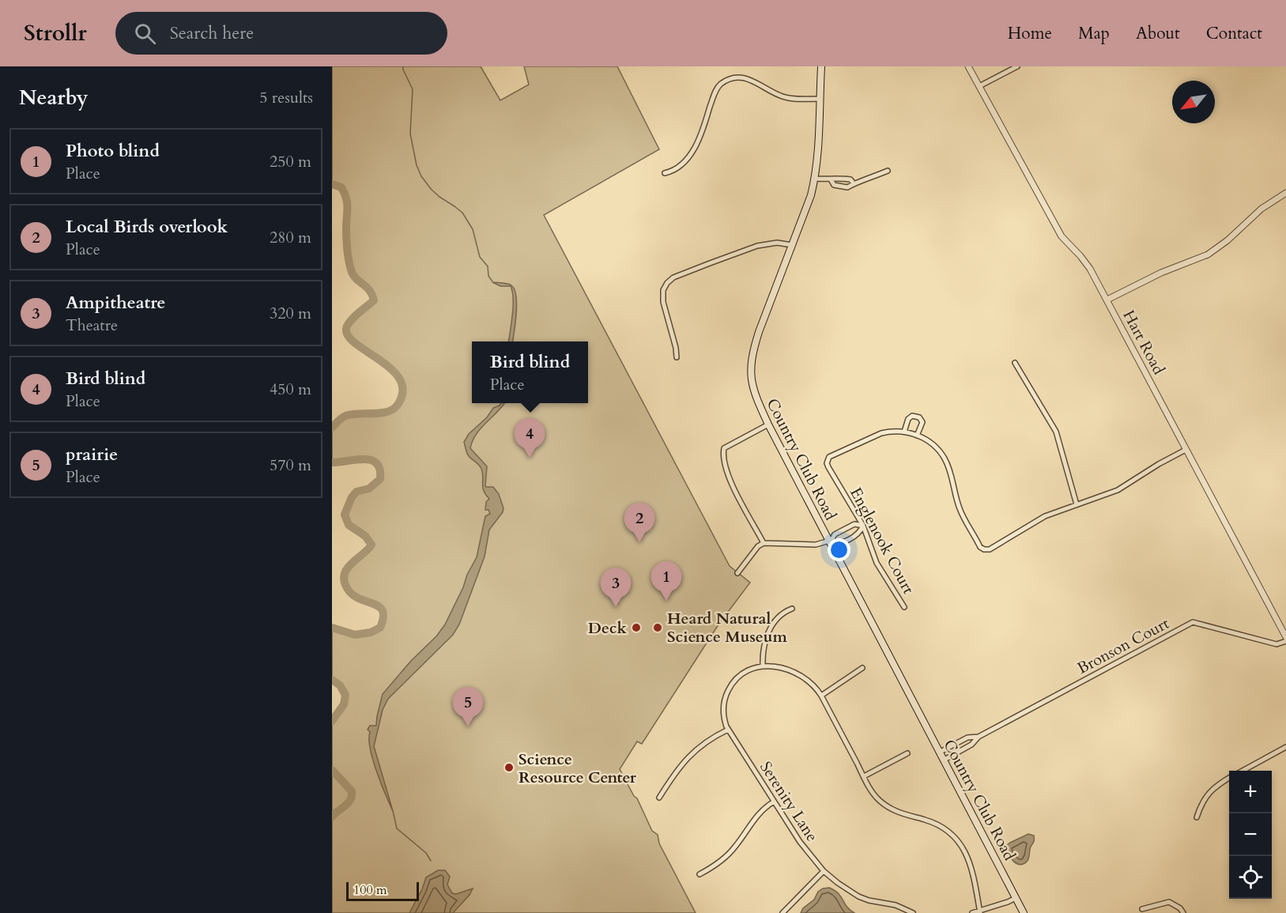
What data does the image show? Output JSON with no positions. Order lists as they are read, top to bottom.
{
  "streets": {
    "main road": ["Country Club Road"],
    "street": [
      "Hart Road",
      "Englenook Court",
      "Bronson Court",
      "Serenity Lane"
    ]
  },
  "crossings": [
    ["Country Club Road", "Bronson Court"]
  ],
  "places": ["Deck", "Heard Natural Science Museum", "Science Resource Center"],
  "scale_bar": "100 m",
  "north": "bottom left",
  "page": {
    "header": "Strollr",
    "search": "Search here",
    "nav": [
      "Home",
      "Map",
      "About",
      "Contact"
    ],
    "heading": ["Nearby", "5 results"],
    "list": [
      {
        "mark": "1",
        "name": "Photo blind",
        "note": "Place",
        "value": "250 m"
      },
      {
        "mark": "2",
        "name": "Local Birds overlook",
        "note": "Place",
        "value": "280 m"
      },
      {
        "mark": "3",
        "name": "Ampitheatre",
        "note": "Theatre",
        "value": "320 m"
      },
      {
        "mark": "4",
        "name": "Bird blind",
        "note": "Place",
        "value": "450 m"
      },
      {
        "mark": "5",
        "name": "prairie",
        "note": "Place",
        "value": "570 m"
      }
    ],
    "popup": ["Bird blind", "Place"],
    "pins": [
      "4",
      "2",
      "1",
      "3",
      "5"
    ],
    "map_buttons": ["+", "−"],
    "scale": "100 m"
  }
}
